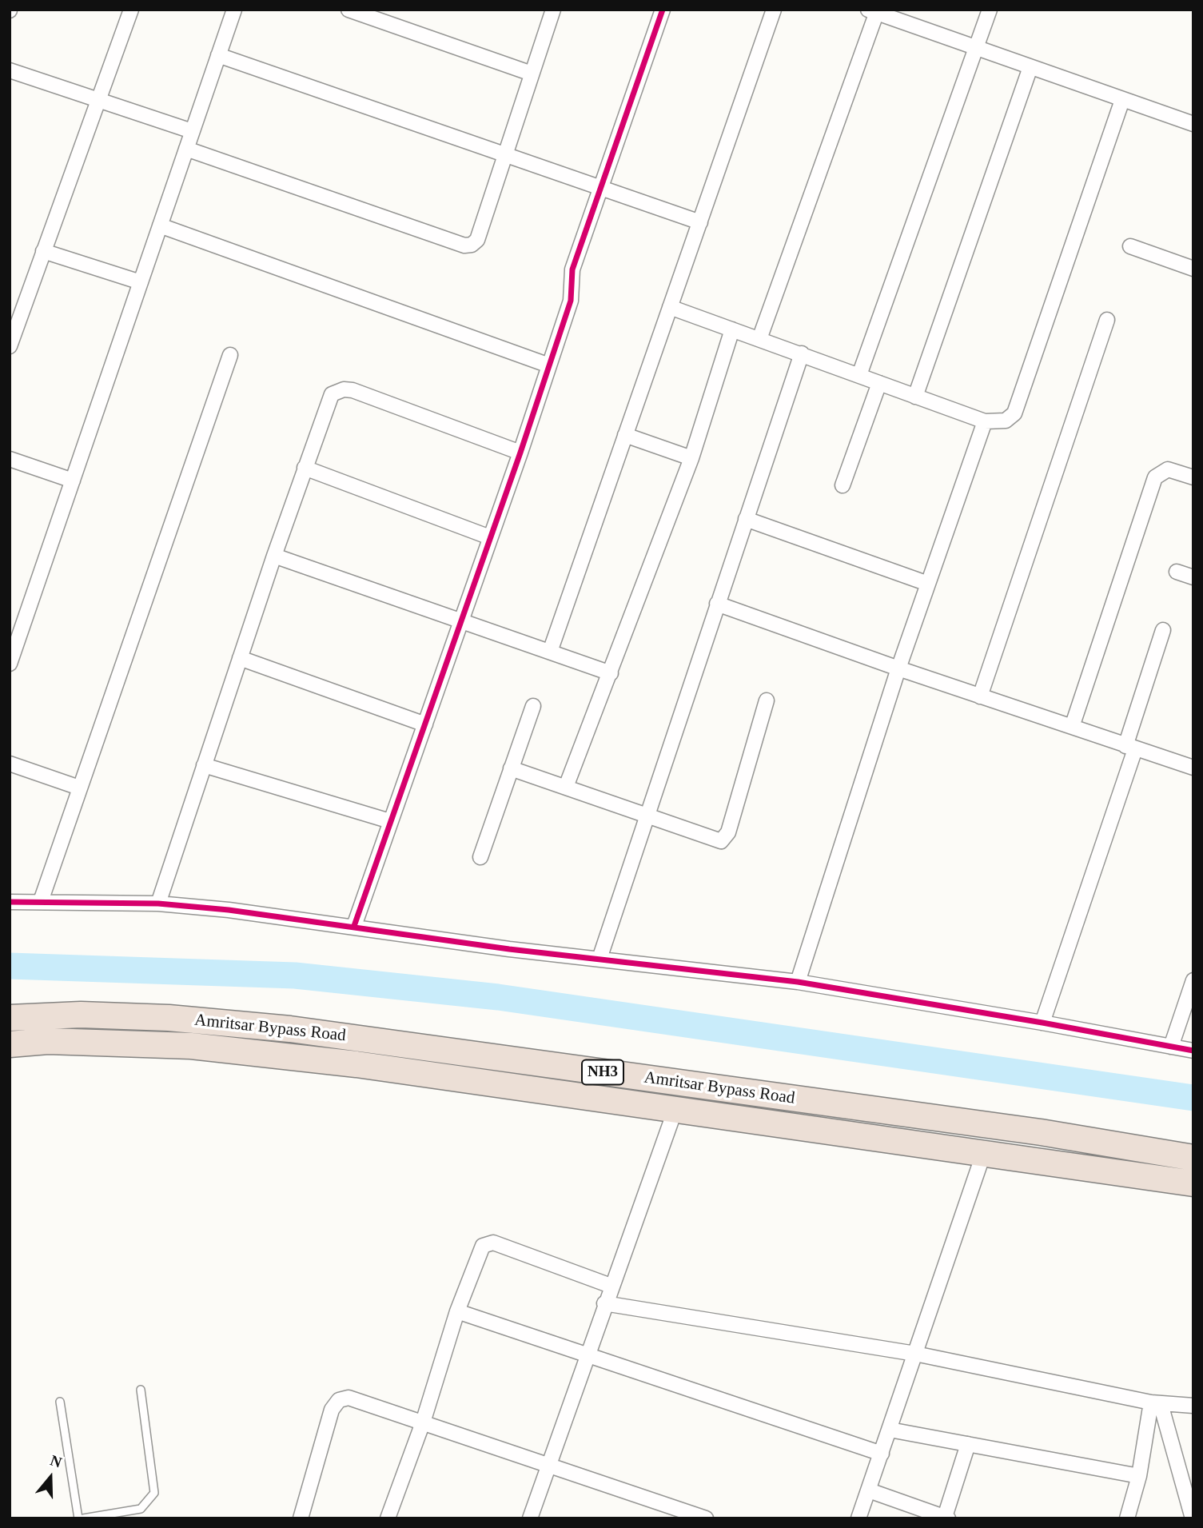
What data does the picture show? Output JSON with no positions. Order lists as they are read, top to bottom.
{
  "streets": {
    "highway": ["Amritsar Bypass Road", "NH3"]
  },
  "north": "top"
}
